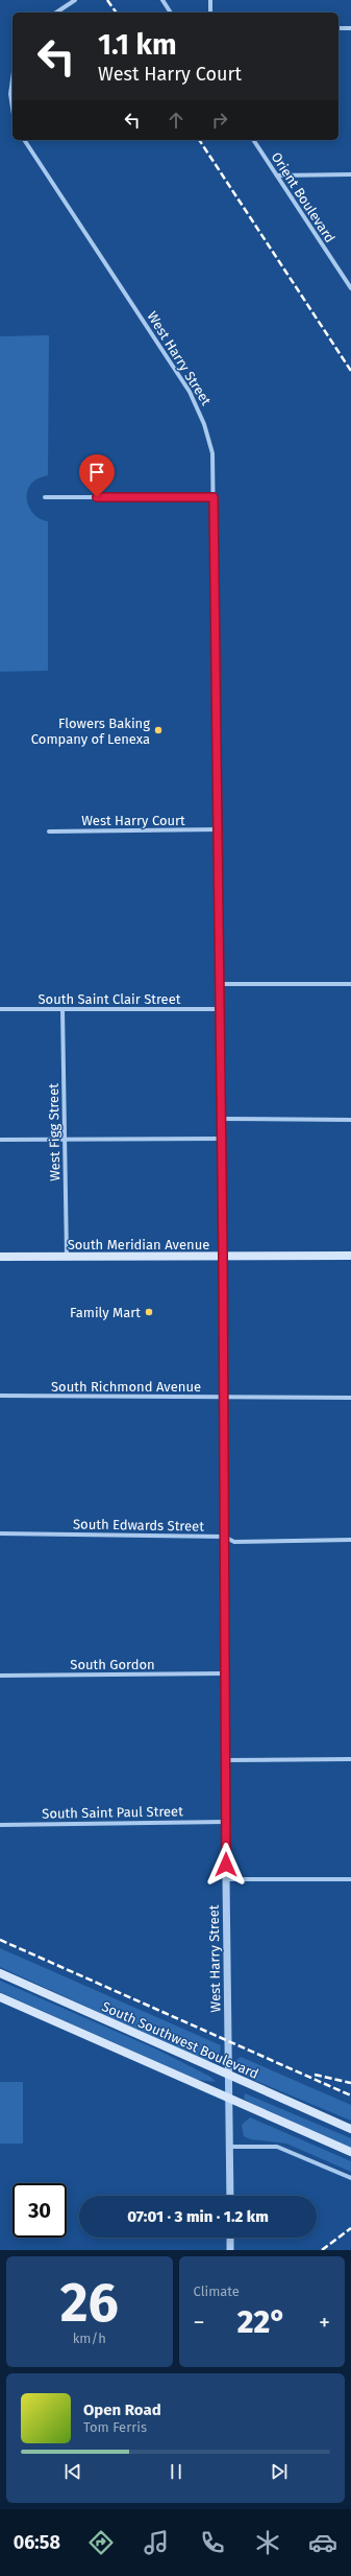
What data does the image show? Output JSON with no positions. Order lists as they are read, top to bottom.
{
  "streets": {
    "main road": ["South Meridian Avenue", "South Southwest Boulevard"],
    "street": [
      "Orient Boulevard",
      "West Harry Street",
      "West Harry Court",
      "South Saint Clair Street",
      "West Figg Street",
      "South Richmond Avenue",
      "South Edwards Street",
      "South Gordon",
      "South Saint Paul Street"
    ]
  },
  "crossings": [
    ["West Harry Street", "West Harry Court"],
    ["West Harry Street", "South Saint Clair Street"],
    ["West Harry Street", "South Meridian Avenue"],
    ["West Harry Street", "South Richmond Avenue"],
    ["West Harry Street", "South Edwards Street"],
    ["West Harry Street", "South Gordon"],
    ["West Harry Street", "South Saint Paul Street"],
    ["West Harry Street", "South Southwest Boulevard"],
    ["South Saint Clair Street", "West Figg Street"],
    ["West Figg Street", "South Meridian Avenue"]
  ],
  "places": ["Flowers Baking Company of Lenexa", "Family Mart"],
  "page": {
    "turn": ["1.1 km", "West Harry Court"],
    "limit": "30",
    "trip": "07:01 · 3 min · 1.2 km",
    "tile": [
      ["26", "km/h"],
      "Climate"
    ],
    "heat": ["−", "22°", "+"],
    "song": ["Open Road", "Tom Ferris"],
    "tabs": "06:58"
  }
}
